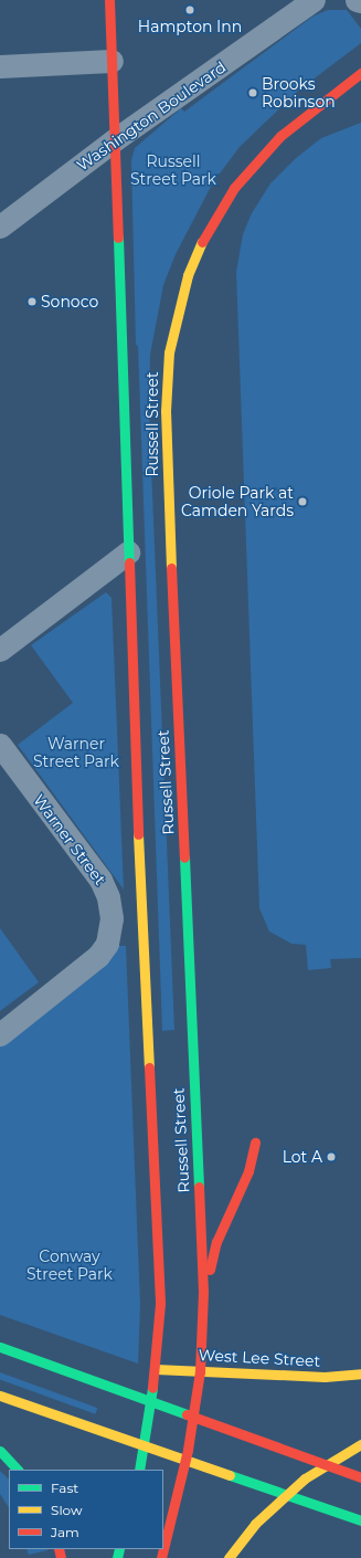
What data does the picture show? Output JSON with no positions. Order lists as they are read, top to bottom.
{
  "streets": {
    "main road": ["Russell Street", "West Lee Street"],
    "street": ["Washington Boulevard", "Warner Street"]
  },
  "crossings": [
    ["Washington Boulevard", "Russell Street"],
    ["Russell Street", "West Lee Street"]
  ],
  "parks": ["Russell Street Park", "Warner Street Park", "Conway Street Park"],
  "places": [
    "Hampton Inn",
    "Brooks Robinson",
    "Sonoco",
    "Oriole Park at Camden Yards",
    "Lot A"
  ],
  "legend": ["Fast", "Slow", "Jam"]
}
